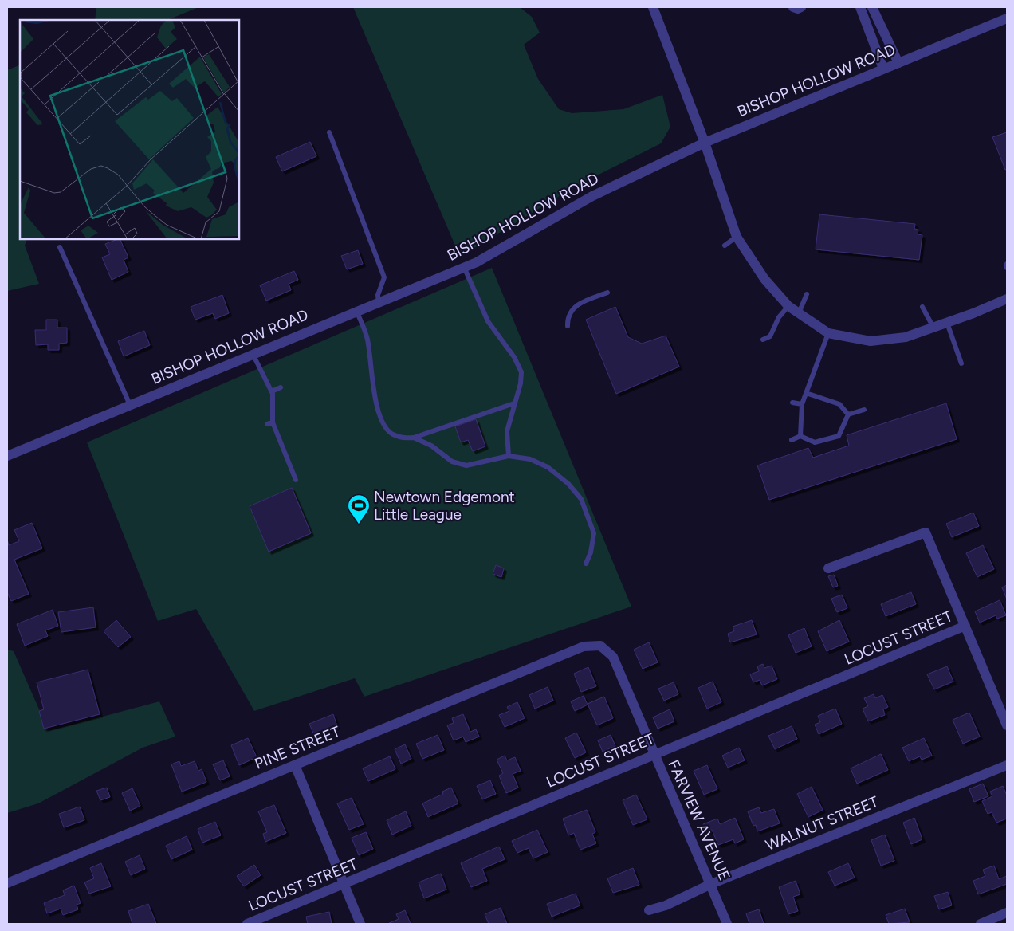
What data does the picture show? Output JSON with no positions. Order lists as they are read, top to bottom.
{
  "streets": {
    "street": [
      "BISHOP HOLLOW ROAD",
      "LOCUST STREET",
      "PINE STREET",
      "FARVIEW AVENUE",
      "WALNUT STREET"
    ]
  },
  "crossings": [
    ["LOCUST STREET", "FARVIEW AVENUE"],
    ["PINE STREET", "FARVIEW AVENUE"],
    ["FARVIEW AVENUE", "WALNUT STREET"]
  ],
  "places": {
    "sports": ["Newtown Edgemont Little League"]
  }
}
